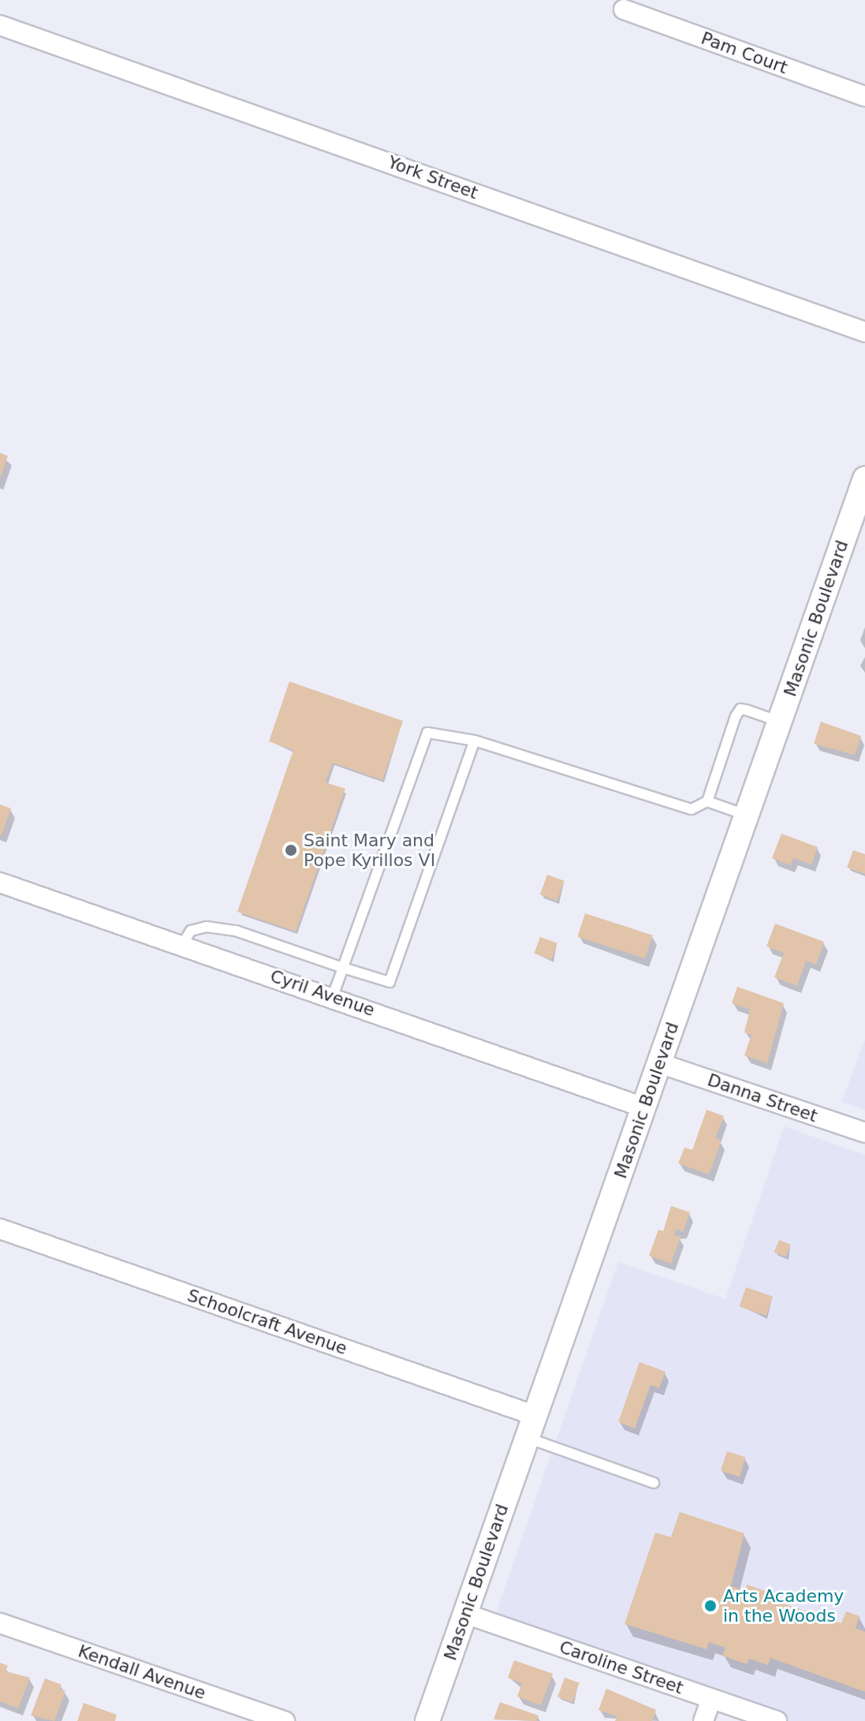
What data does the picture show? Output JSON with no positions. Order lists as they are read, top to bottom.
{
  "streets": {
    "street": [
      "Pam Court",
      "York Street",
      "Masonic Boulevard",
      "Cyril Avenue",
      "Danna Street",
      "Schoolcraft Avenue",
      "Caroline Street",
      "Kendall Avenue"
    ]
  },
  "crossings": [
    ["Masonic Boulevard", "Cyril Avenue"],
    ["Masonic Boulevard", "Danna Street"],
    ["Masonic Boulevard", "Schoolcraft Avenue"],
    ["Masonic Boulevard", "Caroline Street"]
  ],
  "places": ["Saint Mary and Pope Kyrillos VI", "Arts Academy in the Woods"]
}
